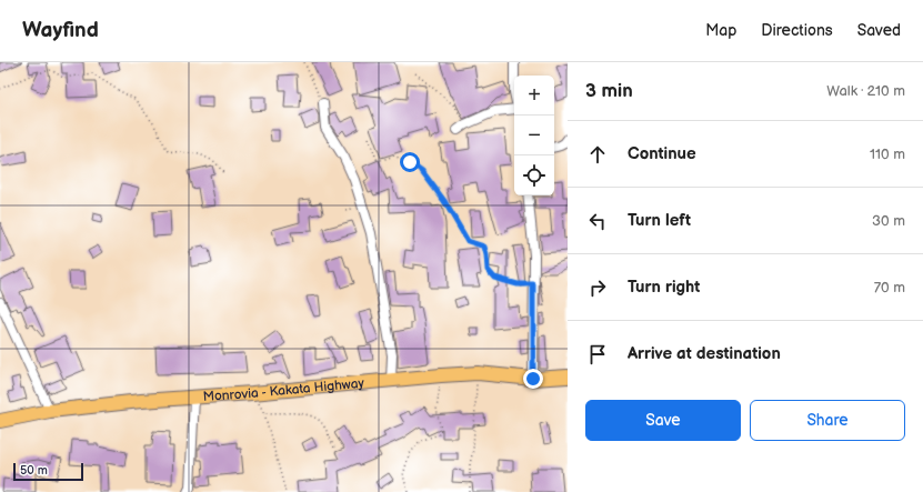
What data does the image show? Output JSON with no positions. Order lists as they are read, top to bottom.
{
  "streets": {
    "highway": ["Monrovia - Kakata Highway"]
  },
  "scale_bar": "50 m",
  "page": {
    "header": "Wayfind",
    "nav": ["Map", "Directions", "Saved"],
    "heading": ["3 min", "Walk · 210 m"],
    "map_buttons": ["+", "−"],
    "list": [
      ["Continue", "110 m"],
      ["Turn left", "30 m"],
      ["Turn right", "70 m"],
      "Arrive at destination"
    ],
    "buttons": ["Save", "Share"],
    "scale": "50 m"
  }
}
